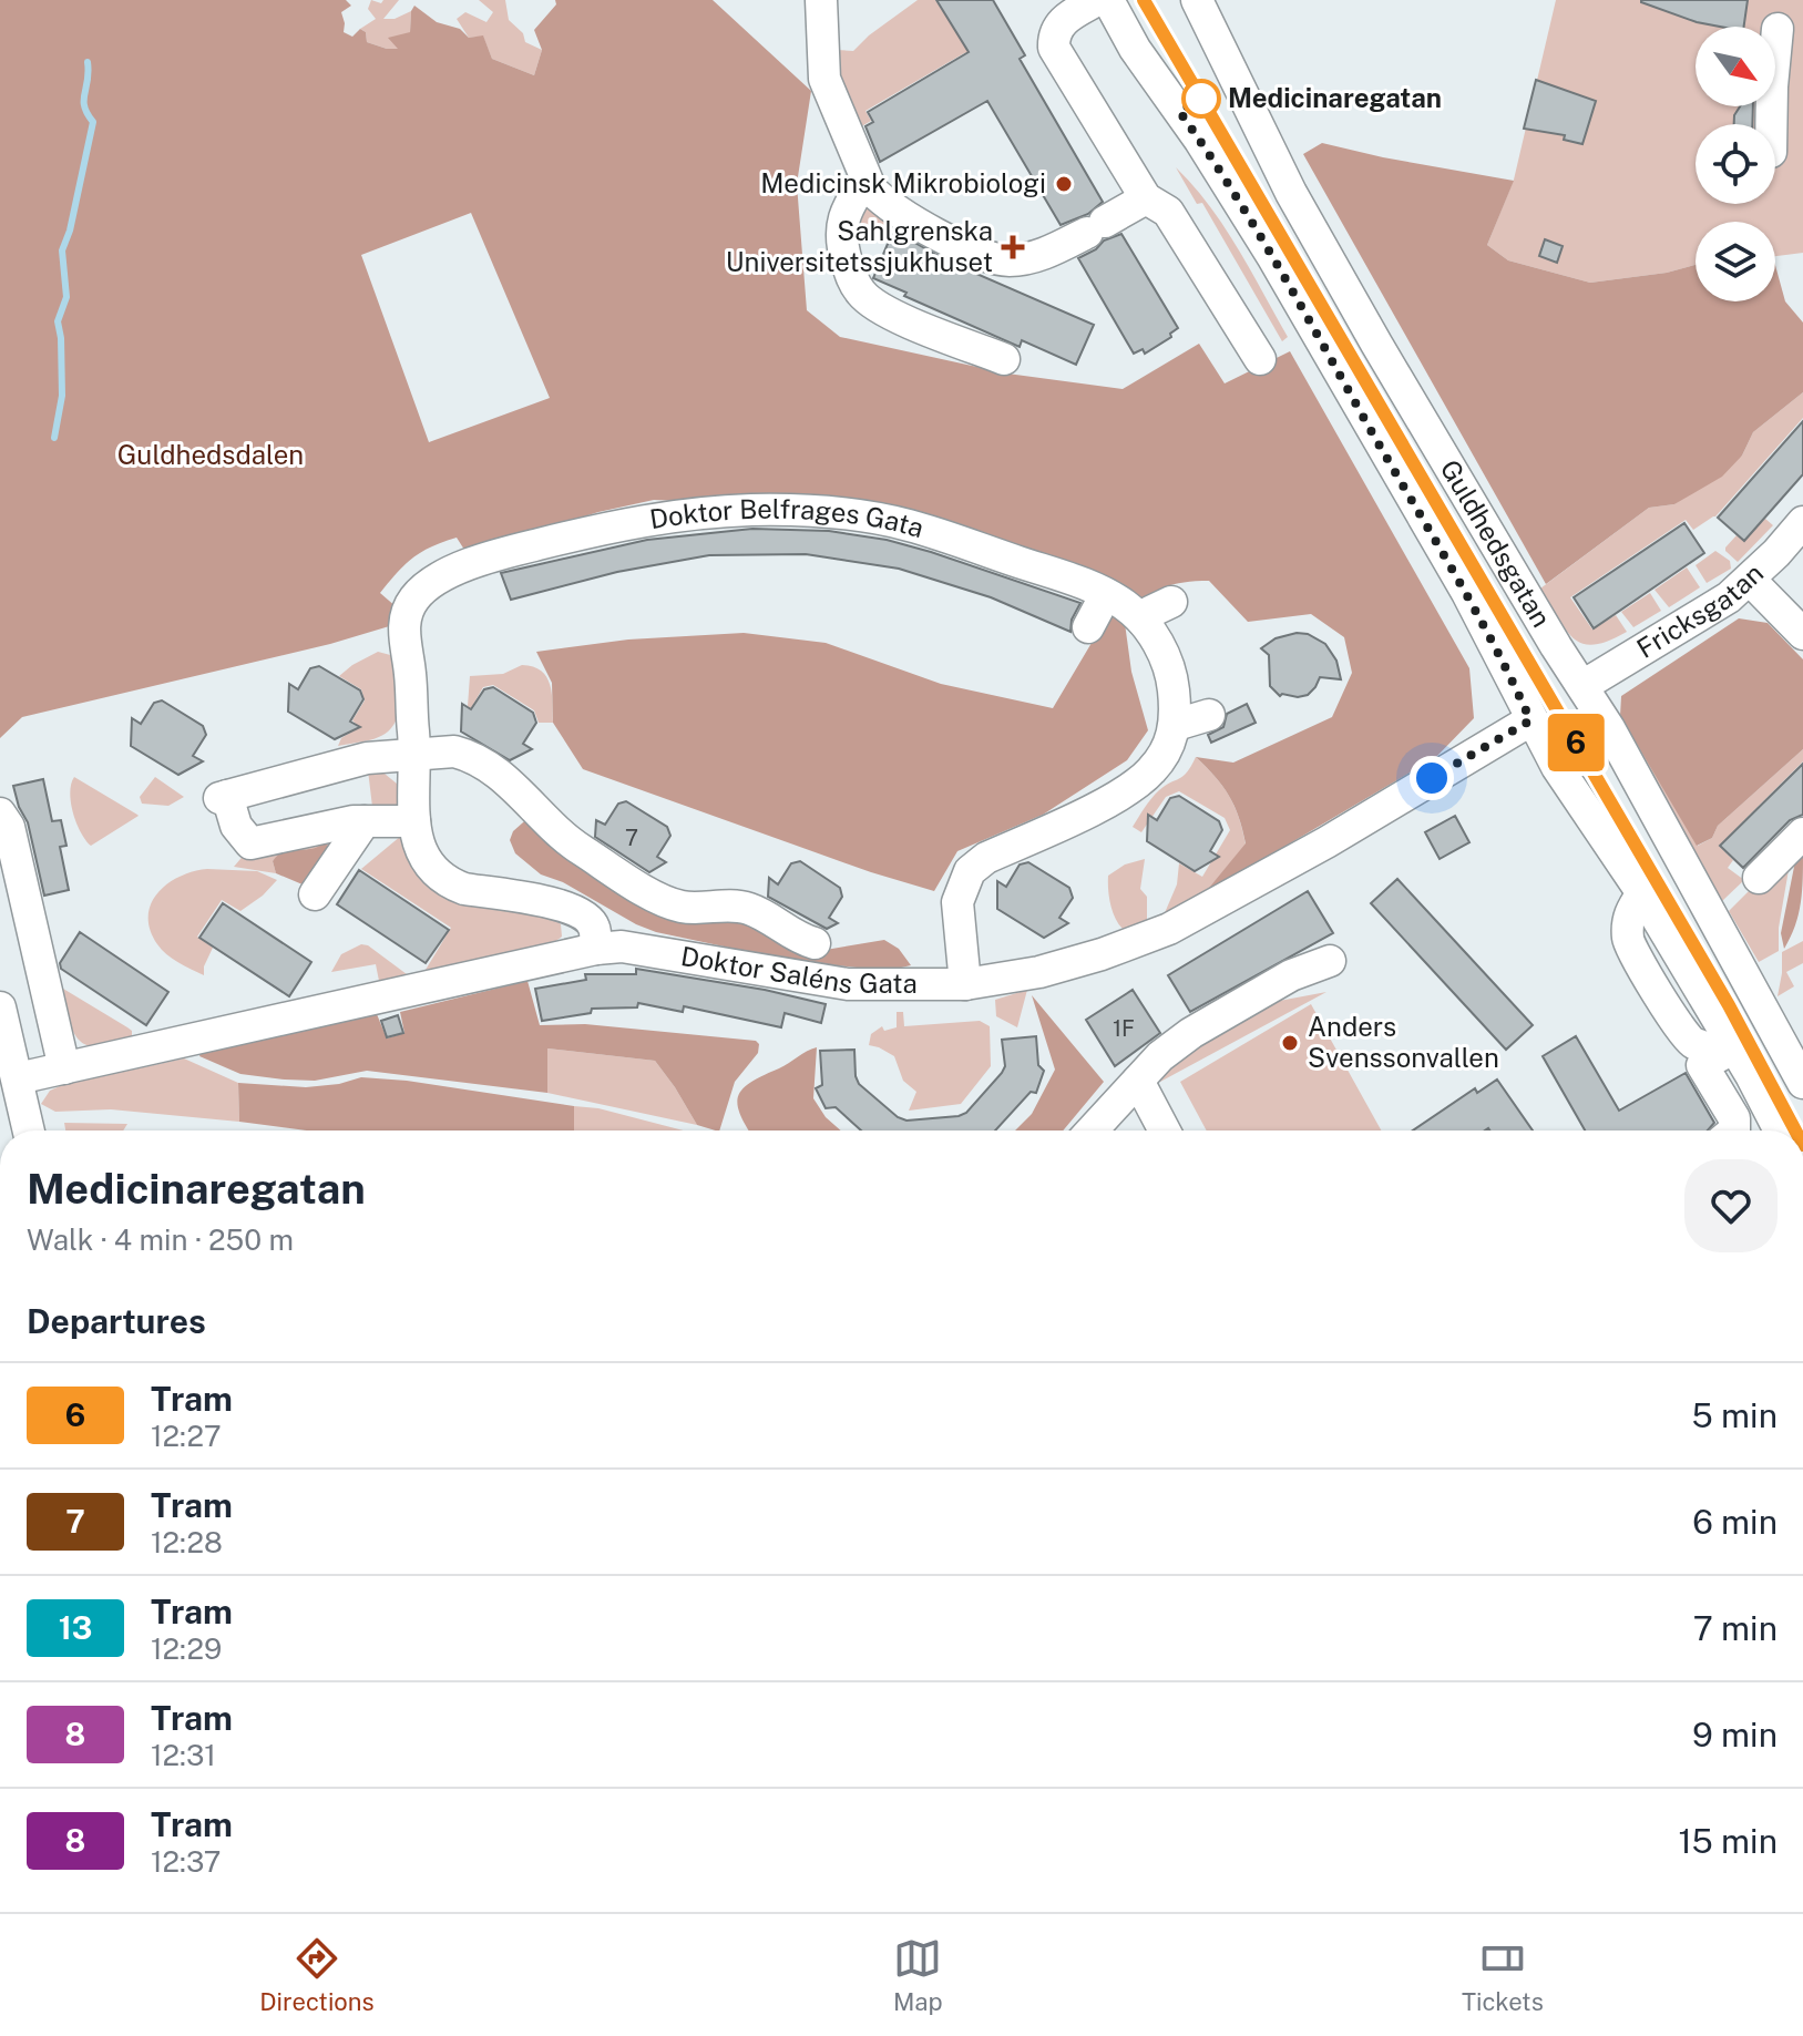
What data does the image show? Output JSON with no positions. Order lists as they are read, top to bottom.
{
  "streets": {
    "street": [
      "Doktor Belfrages Gata",
      "Guldhedsgatan",
      "Fricksgatan",
      "Doktor Saléns Gata"
    ]
  },
  "crossings": [
    ["Doktor Belfrages Gata", "Doktor Saléns Gata"],
    ["Guldhedsgatan", "Fricksgatan"],
    ["Guldhedsgatan", "Doktor Saléns Gata"]
  ],
  "parks": ["Guldhedsdalen"],
  "places": {
    "other": ["Medicinaregatan", "Medicinsk Mikrobiologi", "Anders Svenssonvallen"],
    "health": ["Sahlgrenska Universitetssjukhuset"]
  },
  "lines": ["tram line 6"],
  "house_numbers": ["7", "1F"],
  "north": "bottom right",
  "page": {
    "on_map": "6",
    "heading": [
      ["Medicinaregatan", "Walk · 4 min · 250 m"],
      "Departures"
    ],
    "list": [
      {
        "mark": "6",
        "name": "Tram",
        "note": "12:27",
        "value": "5 min"
      },
      {
        "mark": "7",
        "name": "Tram",
        "note": "12:28",
        "value": "6 min"
      },
      {
        "mark": "13",
        "name": "Tram",
        "note": "12:29",
        "value": "7 min"
      },
      {
        "mark": "8",
        "name": "Tram",
        "note": "12:31",
        "value": "9 min"
      },
      {
        "mark": "8",
        "name": "Tram",
        "note": "12:37",
        "value": "15 min"
      }
    ],
    "tabs": ["Directions", "Map", "Tickets"]
  }
}
